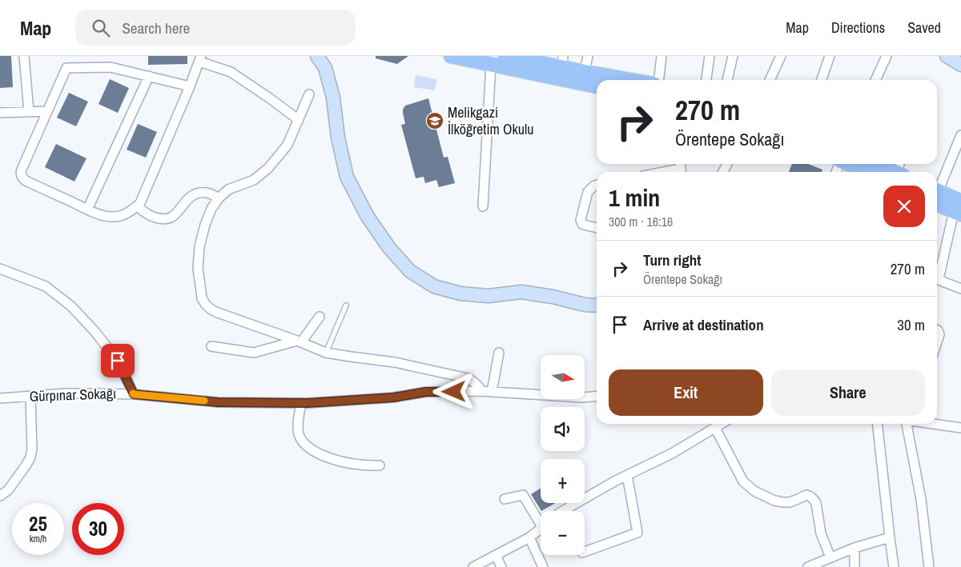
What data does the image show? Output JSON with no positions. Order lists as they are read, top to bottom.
{
  "streets": {
    "street": ["Gürpınar Sokağı"]
  },
  "places": {
    "school or university": ["Melikgazi İlköğretim Okulu"]
  },
  "north": "right",
  "page": {
    "header": "Map",
    "search": "Search here",
    "nav": ["Map", "Directions", "Saved"],
    "turn": ["270 m", "Örentepe Sokağı"],
    "heading": ["1 min", "300 m · 16:16"],
    "list": [
      {
        "name": "Turn right",
        "note": "Örentepe Sokağı",
        "value": "270 m"
      },
      {
        "name": "Arrive at destination",
        "value": "30 m"
      }
    ],
    "map_buttons": ["+", "−"],
    "buttons": ["Exit", "Share"],
    "speed": "25 km/h",
    "limit": "30"
  }
}
